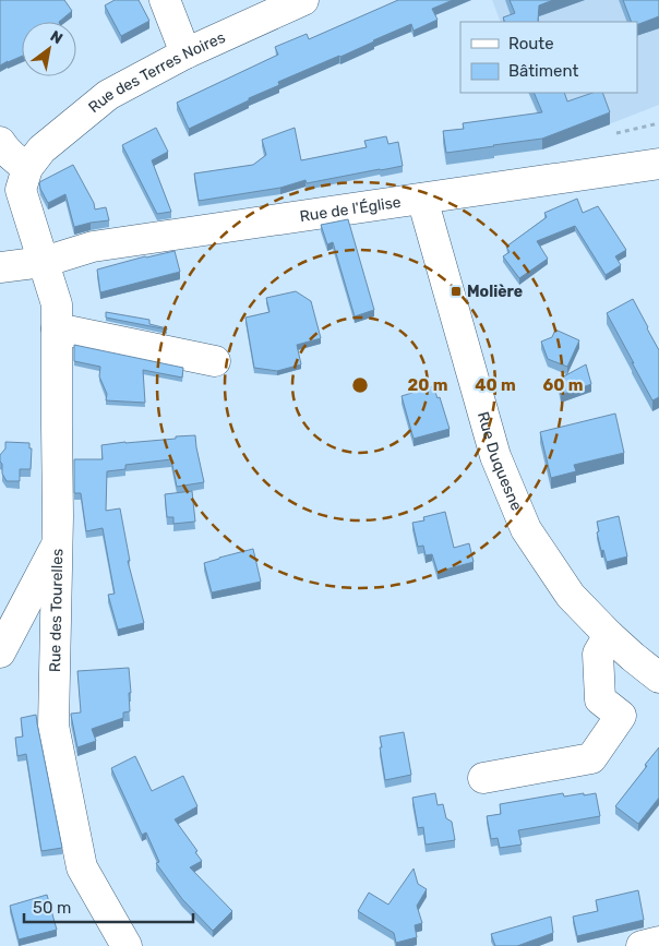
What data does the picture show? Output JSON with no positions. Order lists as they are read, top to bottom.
{
  "streets": {
    "street": [
      "Rue des Terres Noires",
      "Rue de l'Église",
      "Rue Duquesne",
      "Rue des Tourelles"
    ]
  },
  "crossings": [
    ["Rue des Terres Noires", "Rue des Tourelles"],
    ["Rue de l'Église", "Rue Duquesne"],
    ["Rue de l'Église", "Rue des Tourelles"]
  ],
  "places": {
    "transit": ["Molière"]
  },
  "legend": ["Route", "Bâtiment"],
  "scale_bar": "50 m",
  "north": "top right",
  "rings": ["20 m", "40 m", "60 m"]
}
